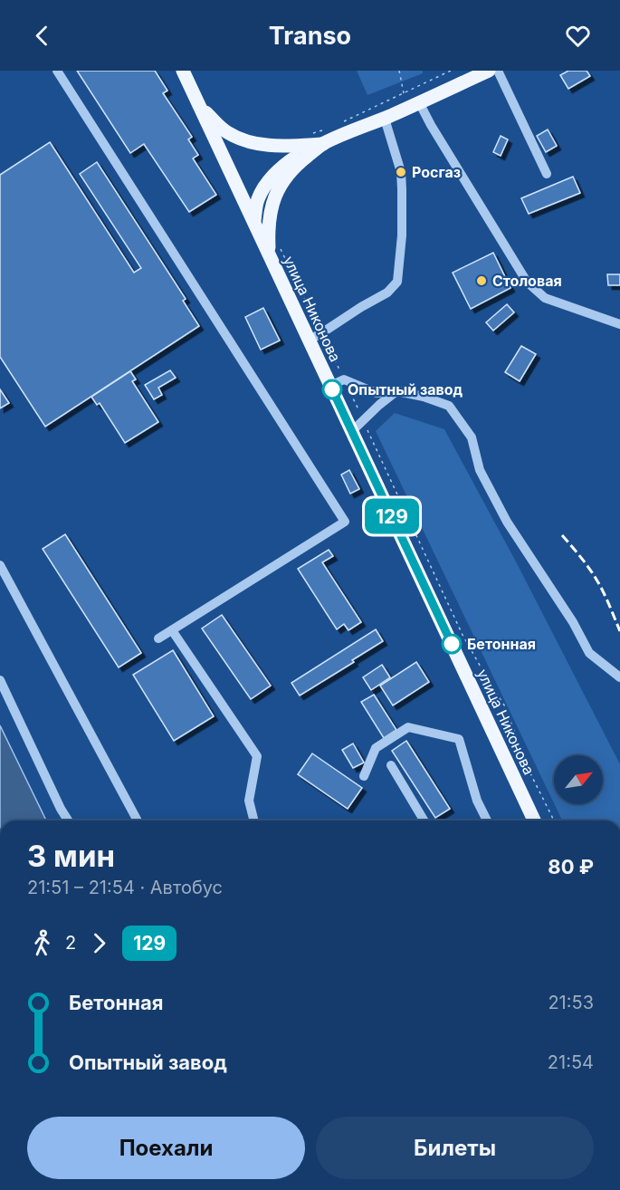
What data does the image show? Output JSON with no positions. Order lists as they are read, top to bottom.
{
  "streets": {
    "main road": ["улица Никонова"]
  },
  "places": [
    "Росгаз",
    "Столовая",
    "Опытный завод",
    "Бетонная"
  ],
  "lines": ["bus line 129"],
  "north": "top right",
  "page": {
    "header": "Transo",
    "on_map": "129",
    "heading": ["3 мин", "21:51 – 21:54 · Автобус", "80 ₽"],
    "legs": ["2", "129"],
    "list": [
      {
        "name": "Бетонная",
        "value": "21:53"
      },
      {
        "name": "Опытный завод",
        "value": "21:54"
      }
    ],
    "buttons": ["Поехали", "Билеты"]
  }
}
